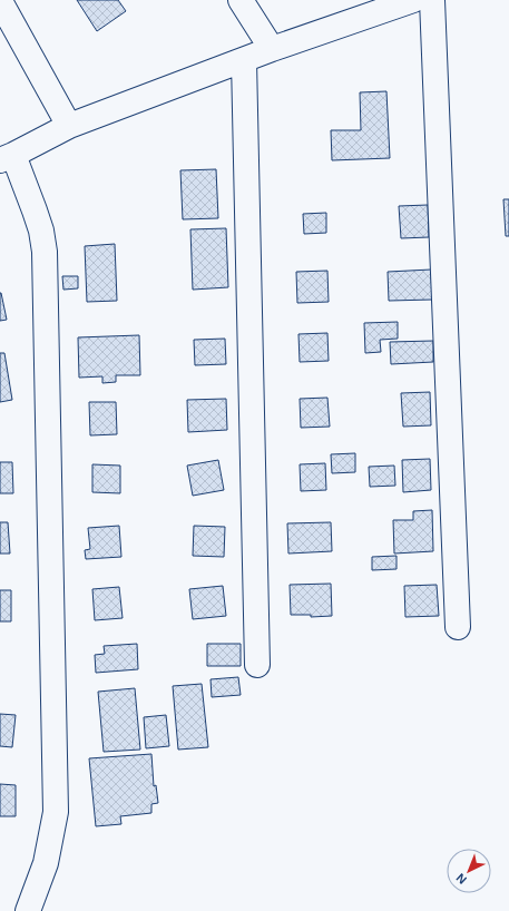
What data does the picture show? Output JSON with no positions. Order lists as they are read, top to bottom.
{
  "north": "bottom left"
}
